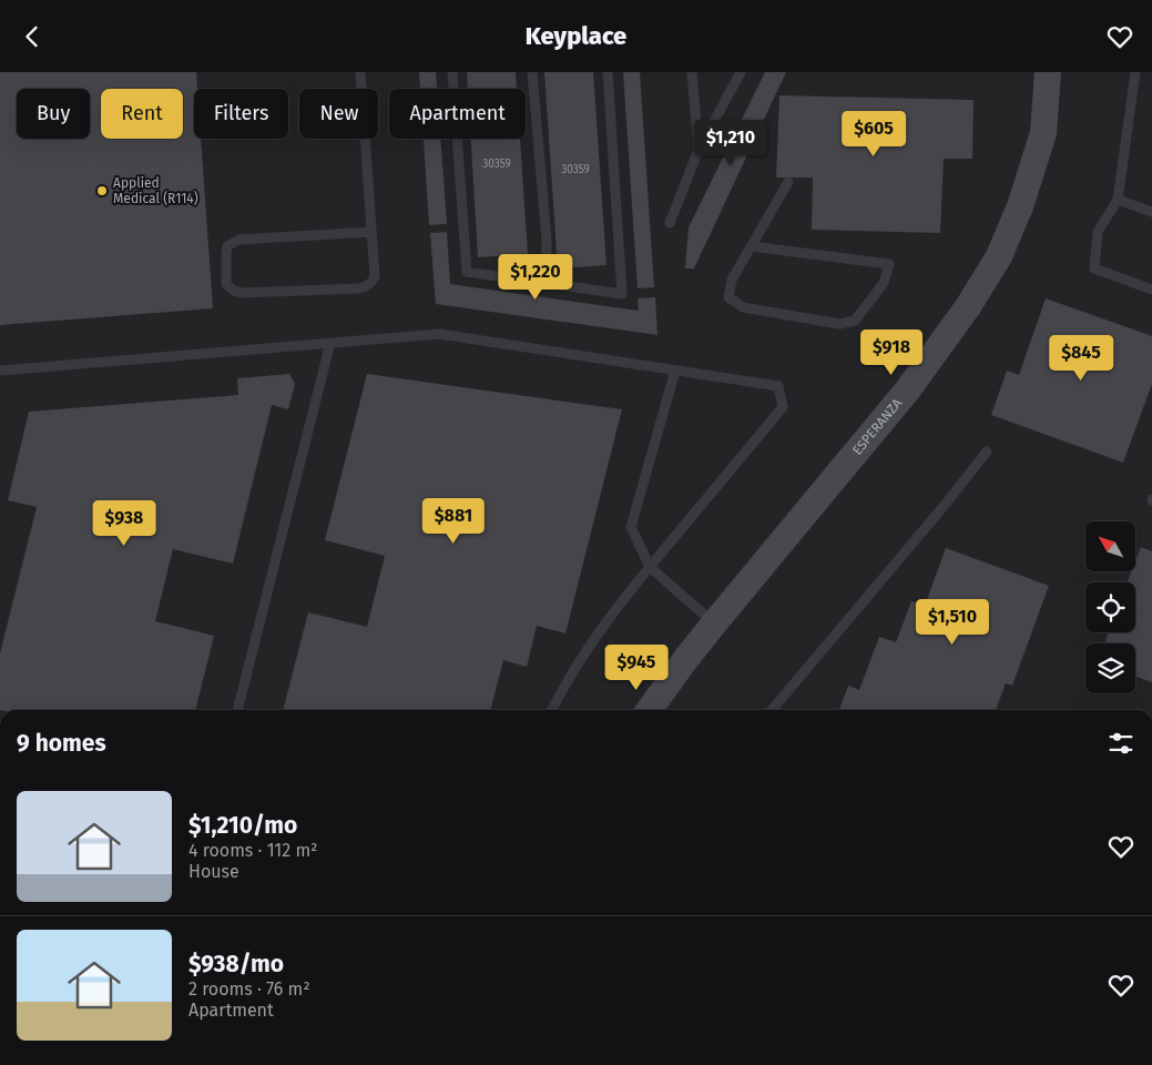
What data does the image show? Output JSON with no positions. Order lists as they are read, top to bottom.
{
  "streets": {
    "street": ["ESPERANZA"]
  },
  "places": ["Applied Medical (R114)"],
  "house_numbers": ["30359", "30359"],
  "north": "top left",
  "page": {
    "header": "Keyplace",
    "chip": [
      "Buy",
      "Rent",
      "Filters",
      "New",
      "Apartment"
    ],
    "price": [
      "$605",
      "$1,210",
      "$1,220",
      "$918",
      "$845",
      "$881",
      "$938",
      "$1,510",
      "$945"
    ],
    "heading": "9 homes",
    "list": [
      {
        "name": "$1,210/mo",
        "note": "4 rooms · 112 m² · House"
      },
      {
        "name": "$938/mo",
        "note": "2 rooms · 76 m² · Apartment"
      }
    ]
  }
}
